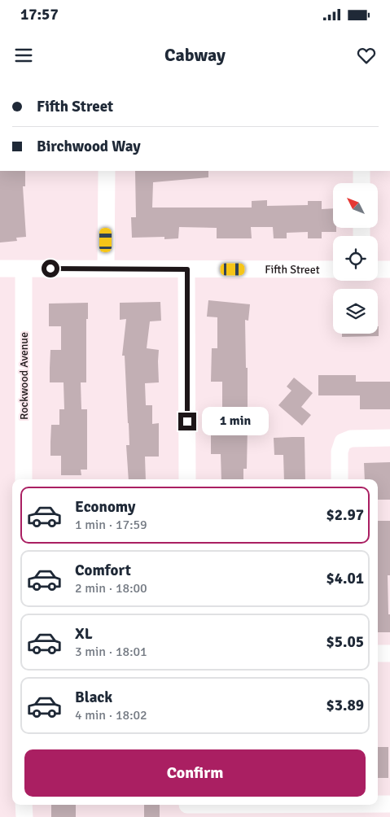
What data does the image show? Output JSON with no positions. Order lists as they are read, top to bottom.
{
  "streets": {
    "street": ["Fifth Street", "Rockwood Avenue"]
  },
  "crossings": [
    ["Fifth Street", "Rockwood Avenue"]
  ],
  "north": "top left",
  "page": {
    "status": "17:57",
    "header": "Cabway",
    "banner": ["Fifth Street", "Birchwood Way"],
    "bubble": "1 min",
    "list": [
      {
        "name": "Economy",
        "note": "1 min · 17:59",
        "value": "$2.97"
      },
      {
        "name": "Comfort",
        "note": "2 min · 18:00",
        "value": "$4.01"
      },
      {
        "name": "XL",
        "note": "3 min · 18:01",
        "value": "$5.05"
      },
      {
        "name": "Black",
        "note": "4 min · 18:02",
        "value": "$3.89"
      }
    ],
    "buttons": "Confirm"
  }
}
